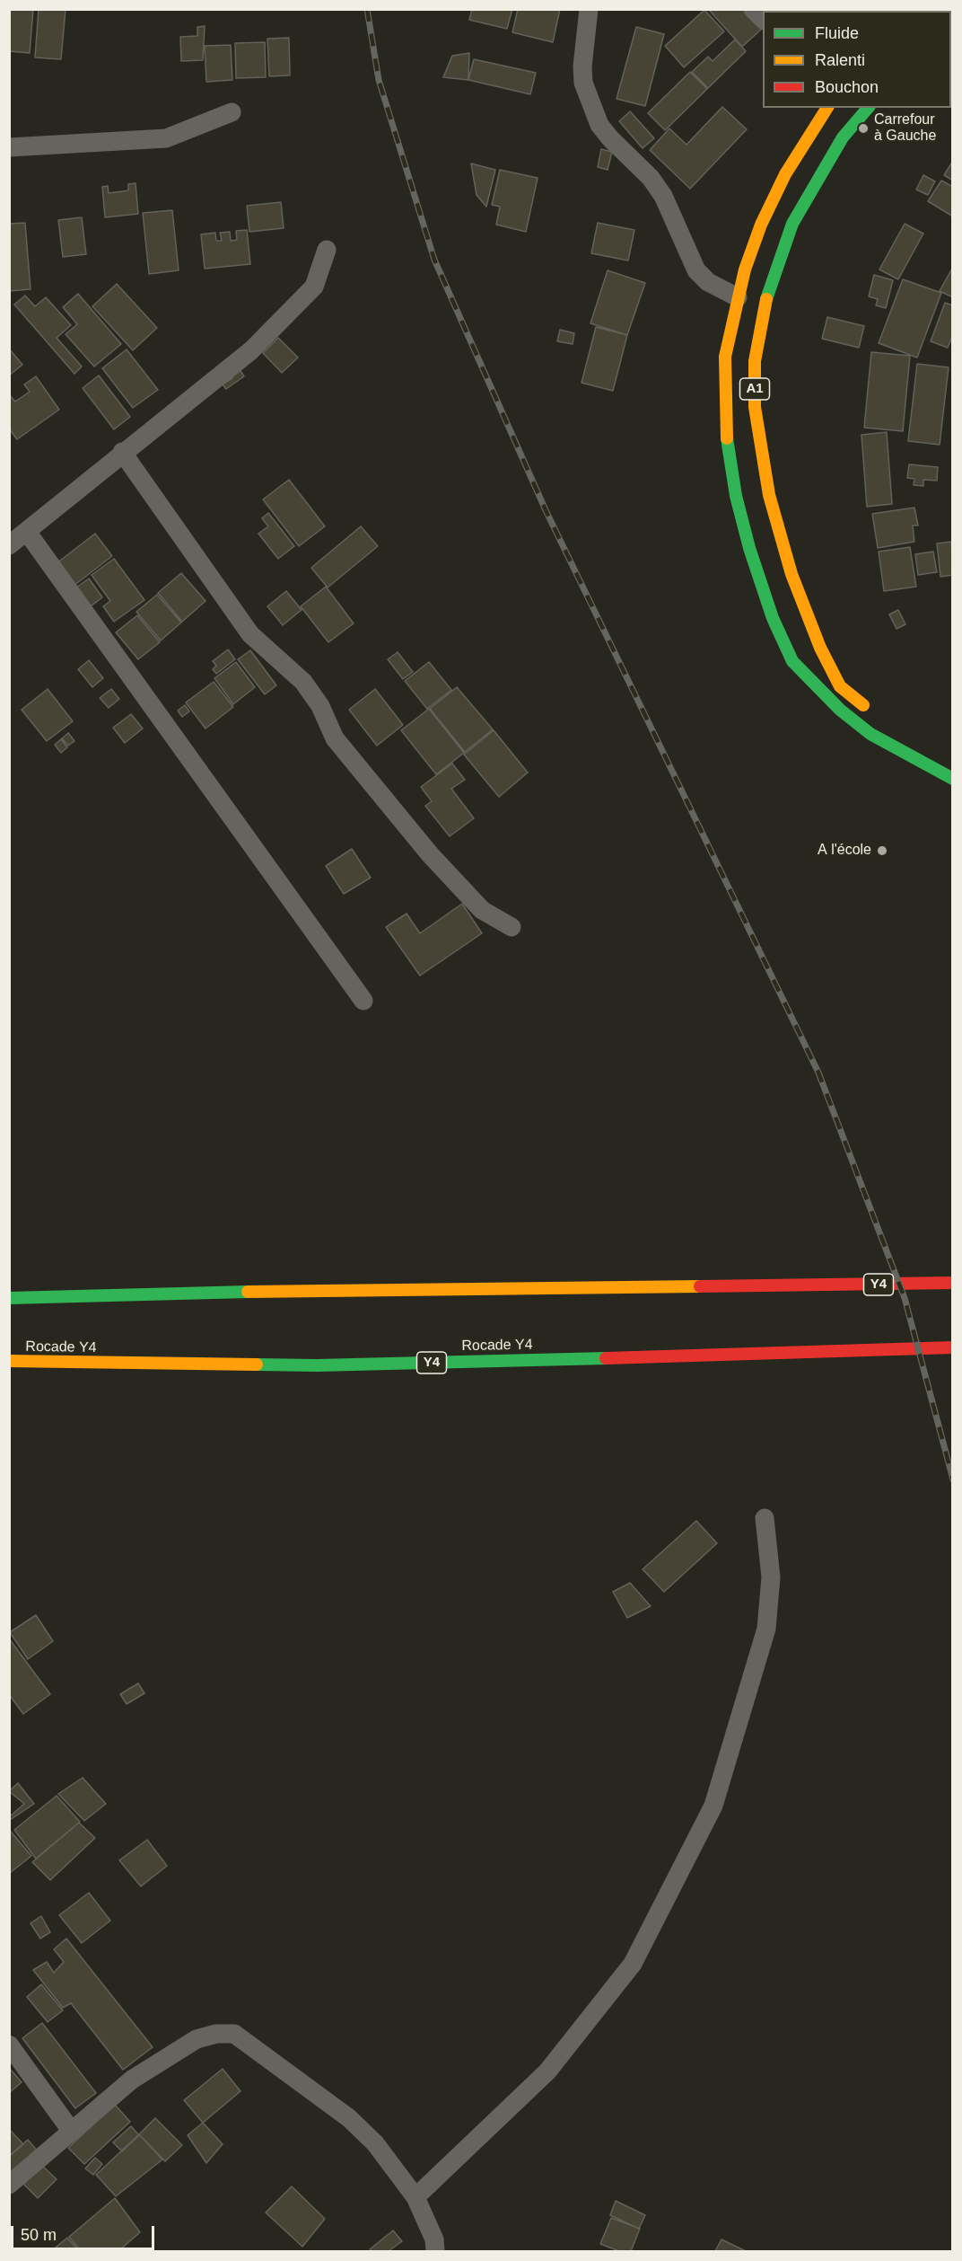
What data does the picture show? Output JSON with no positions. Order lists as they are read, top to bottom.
{
  "streets": {
    "main road": ["A1", "Y4", "Rocade Y4"]
  },
  "places": ["Carrefour à Gauche", "A l'école"],
  "legend": ["Fluide", "Ralenti", "Bouchon"],
  "scale_bar": "50 m"
}
